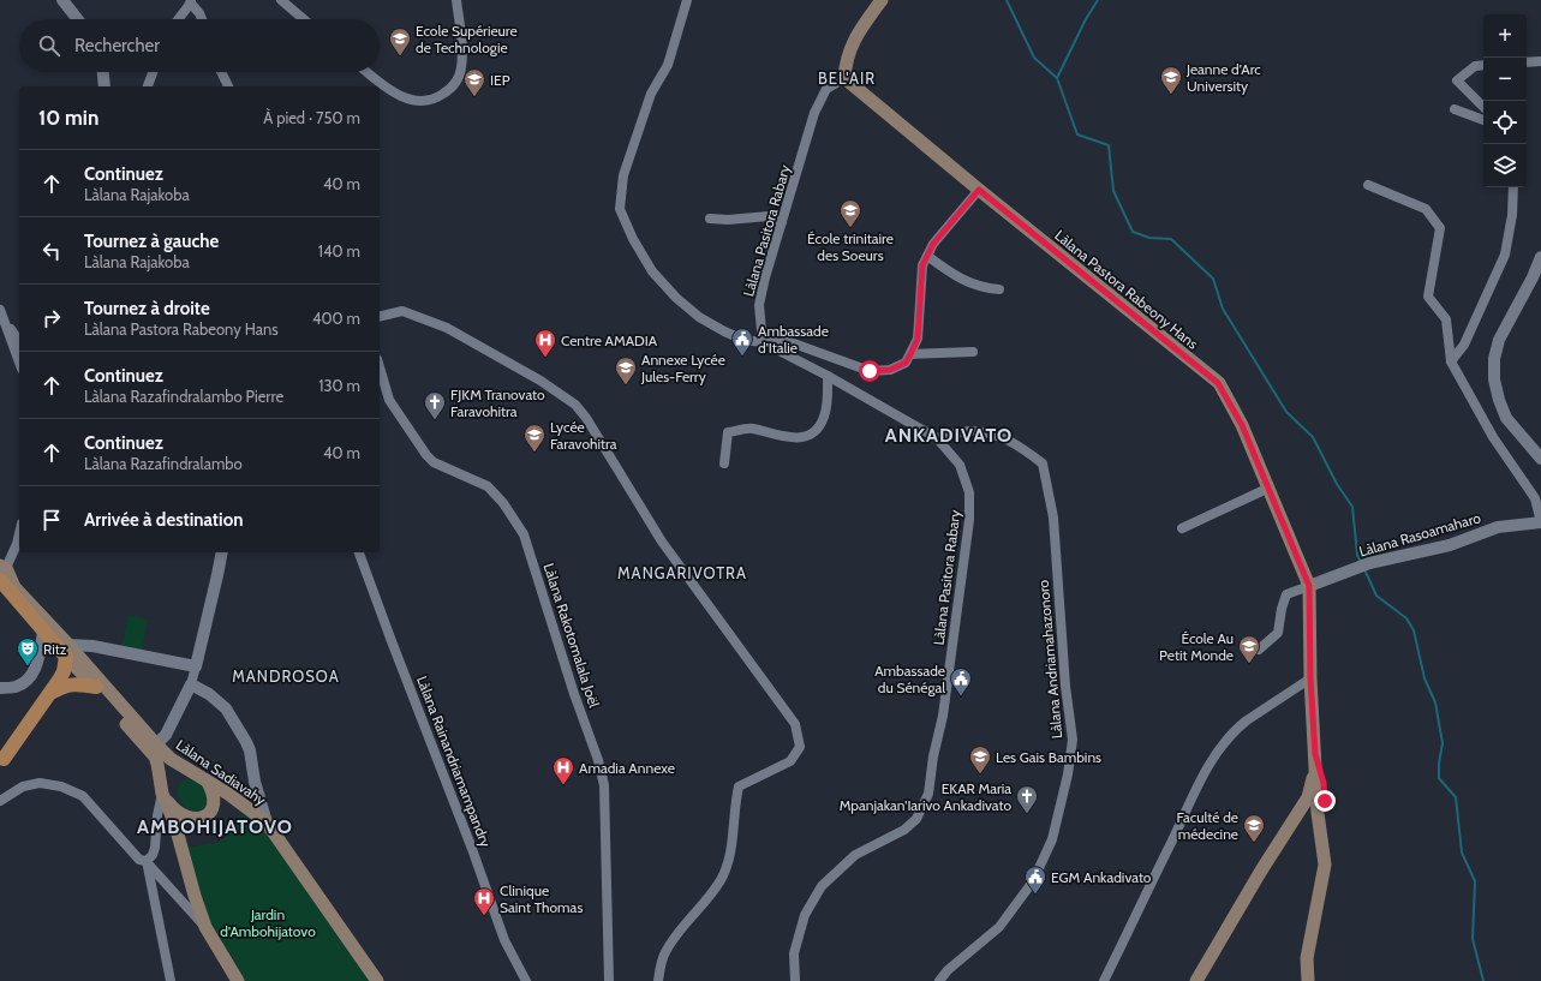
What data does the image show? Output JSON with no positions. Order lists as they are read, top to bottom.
{
  "streets": {
    "main road": ["Làlana Pastora Rabeony Hans", "Làlana Sadiavahy"],
    "street": [
      "Làlana Pasitora Rabary",
      "Làlana Rasoamaharo",
      "Làlana Rakotomalala Joël",
      "Làlana Andriamahazonoro",
      "Làlana Rainandriamampandry"
    ]
  },
  "crossings": [
    ["Làlana Pasitora Rabary", "Làlana Pastora Rabeony Hans"],
    ["Làlana Pasitora Rabary", "Làlana Andriamahazonoro"],
    ["Làlana Pastora Rabeony Hans", "Làlana Rasoamaharo"]
  ],
  "districts": [
    "BEL'AIR",
    "ANKADIVATO",
    "MANGARIVOTRA",
    "MANDROSOA",
    "AMBOHIJATOVO"
  ],
  "parks": ["Jardin d'Ambohijatovo"],
  "places": {
    "school or university": [
      "Ecole Supérieure de Technologie",
      "Jeanne d'Arc University",
      "IEP",
      "École trinitaire des Soeurs",
      "Annexe Lycée Jules-Ferry",
      "Lycée Faravohitra",
      "École Au Petit Monde",
      "Les Gais Bambins",
      "Faculté de médecine"
    ],
    "public building": ["Ambassade d'Italie", "Ambassade du Sénégal", "EGM Ankadivato"],
    "hospital": ["Centre AMADIA", "Amadia Annexe", "Clinique Saint Thomas"],
    "church": ["FJKM Tranovato Faravohitra", "EKAR Maria Mpanjakan'Iarivo Ankadivato"],
    "theatre": ["Ritz"]
  },
  "page": {
    "map_buttons": ["+", "−"],
    "search": "Rechercher",
    "heading": ["10 min", "À pied · 750 m"],
    "list": [
      ["Continuez", "Làlana Rajakoba", "40 m"],
      ["Tournez à gauche", "Làlana Rajakoba", "140 m"],
      ["Tournez à droite", "Làlana Pastora Rabeony Hans", "400 m"],
      ["Continuez", "Làlana Razafindralambo Pierre", "130 m"],
      ["Continuez", "Làlana Razafindralambo", "40 m"],
      "Arrivée à destination"
    ]
  }
}
